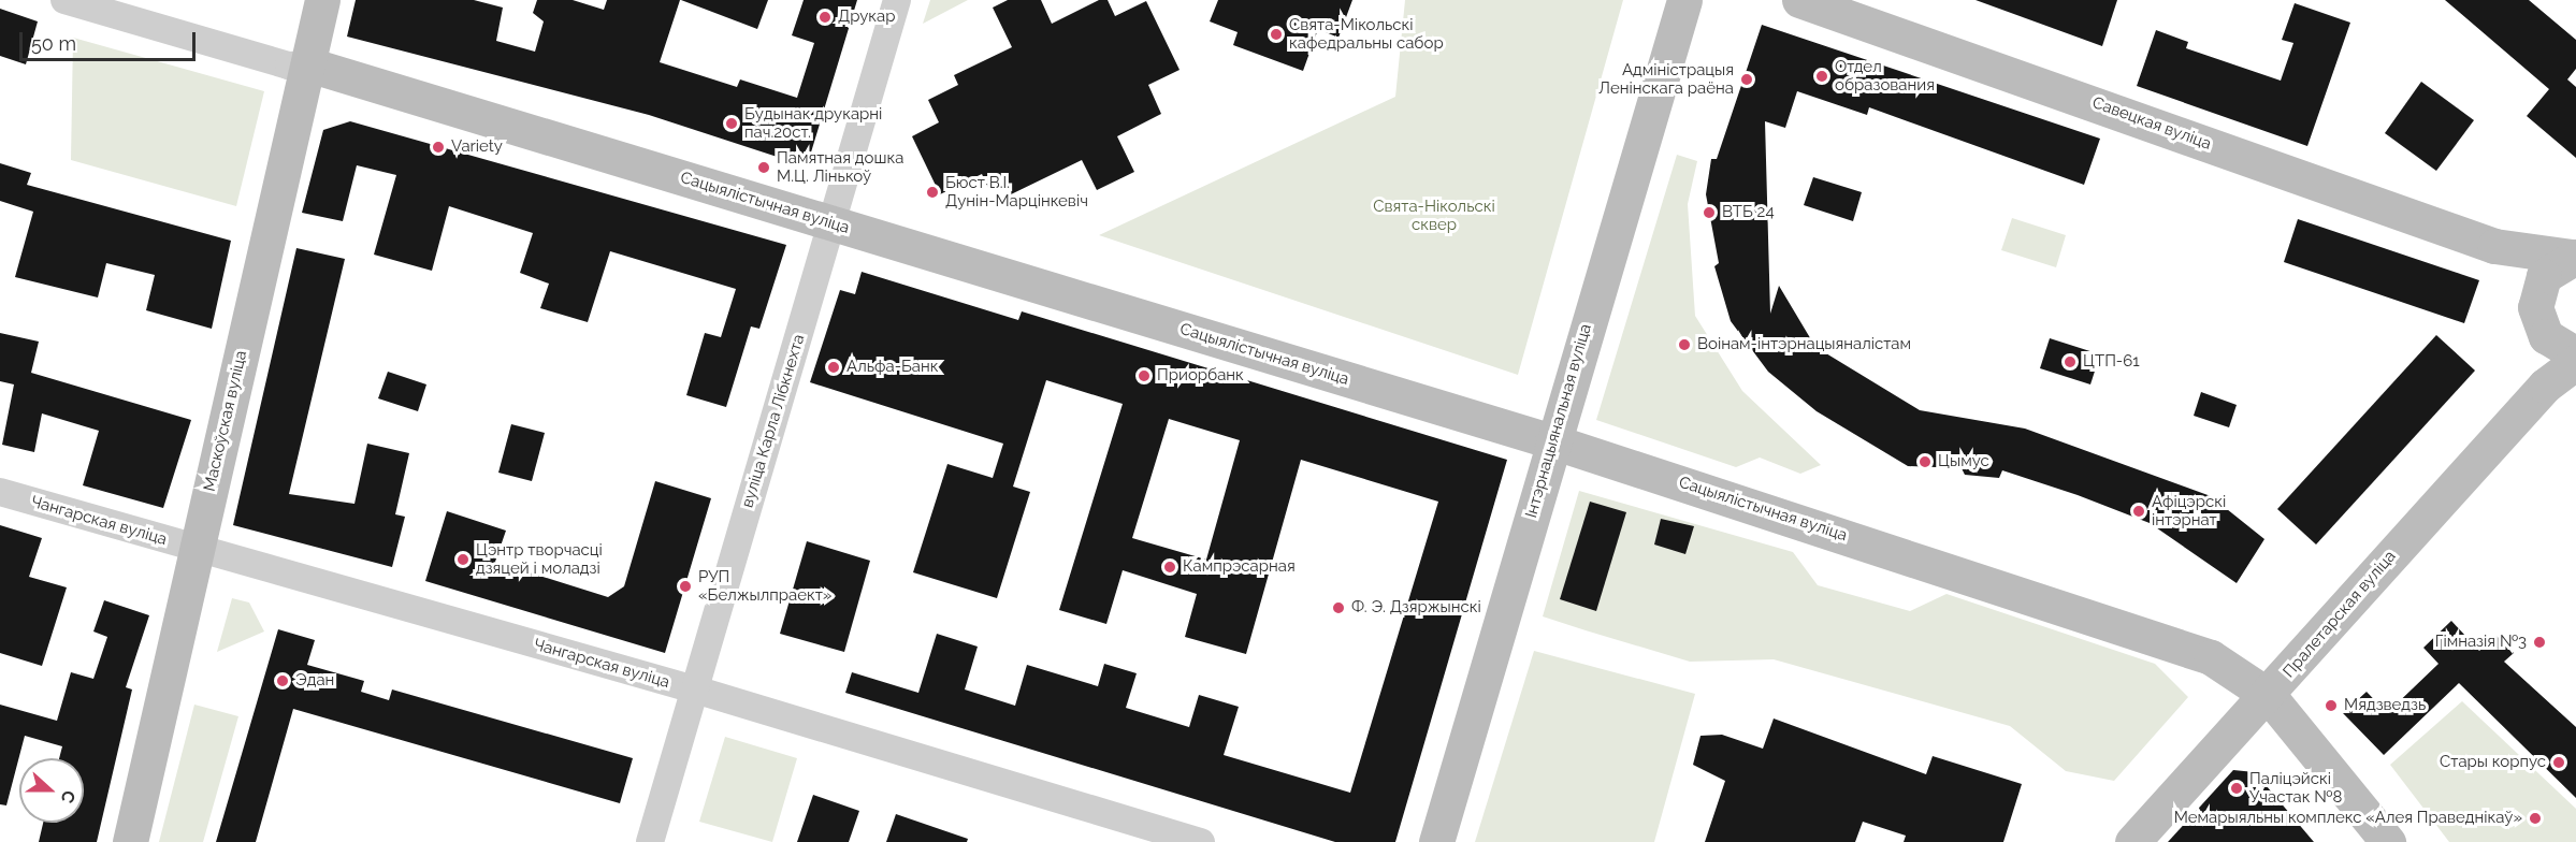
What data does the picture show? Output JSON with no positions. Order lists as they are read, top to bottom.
{
  "streets": {
    "street": [
      "Савецкая вуліца",
      "Сацыялістычная вуліца",
      "Маскоўская вуліца",
      "вуліца Карла Лібкнехта",
      "Інтэрнацыянальная вуліца",
      "Чангарская вуліца",
      "Пралетарская вуліца"
    ]
  },
  "crossings": [
    ["Сацыялістычная вуліца", "Маскоўская вуліца"],
    ["Сацыялістычная вуліца", "вуліца Карла Лібкнехта"],
    ["Сацыялістычная вуліца", "Інтэрнацыянальная вуліца"],
    ["Сацыялістычная вуліца", "Пралетарская вуліца"],
    ["Маскоўская вуліца", "Чангарская вуліца"],
    ["вуліца Карла Лібкнехта", "Чангарская вуліца"]
  ],
  "parks": ["Свята-Нікольскі сквер"],
  "places": [
    "Друкар",
    "Свята-Мікольскі кафедральны сабор",
    "Отдел образования",
    "Адміністрацыя Ленінскага раёна",
    "Будынак друкарні пач.20ст.",
    "Variety",
    "Памятная дошка М.Ц. Лінькоў",
    "Бюст В.І. Дунін-Марцінкевіч",
    "ВТБ 24",
    "Воінам-інтэрнацыяналістам",
    "ЦТП-61",
    "Альфа-Банк",
    "Приорбанк",
    "Цымус",
    "Афіцэрскі інтэрнат",
    "Цэнтр творчасці дзяцей і моладзі",
    "Кампрэсарная",
    "РУП «Белжылпраект»",
    "Ф. Э. Дзяржынскі",
    "Гімназія №3",
    "Эдан",
    "Мядзведзь",
    "Стары корпус",
    "Паліцэйскі Участак №8",
    "Мемарыяльны комплекс «Алея Праведнікаў»"
  ],
  "scale_bar": "50 m",
  "north": "right"
}
